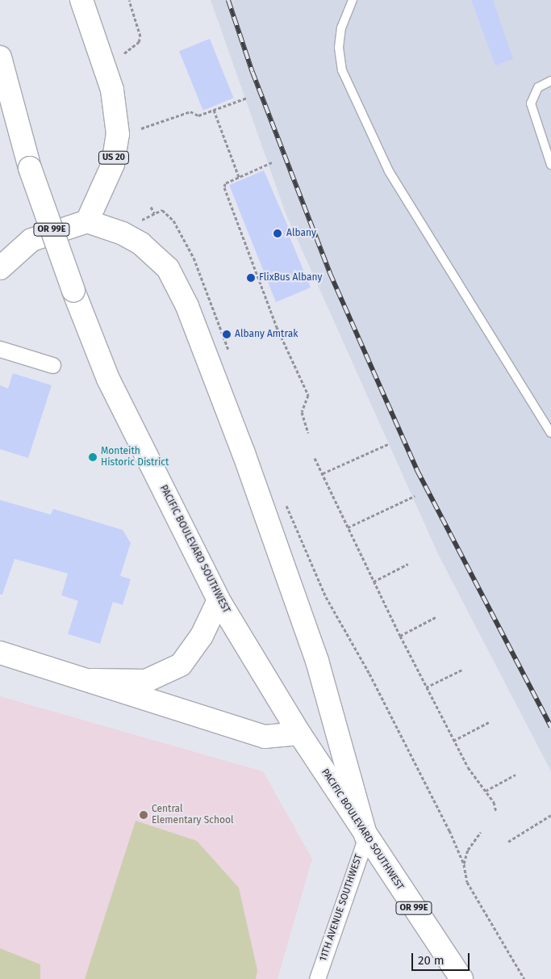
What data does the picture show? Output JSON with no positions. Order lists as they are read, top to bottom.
{
  "streets": {
    "main road": ["US 20", "OR 99E", "PACIFIC BOULEVARD SOUTHWEST"],
    "street": ["11TH AVENUE SOUTHWEST"]
  },
  "crossings": [
    ["PACIFIC BOULEVARD SOUTHWEST", "11TH AVENUE SOUTHWEST"]
  ],
  "places": [
    "Albany",
    "FlixBus Albany",
    "Albany Amtrak",
    "Monteith Historic District",
    "Central Elementary School"
  ],
  "scale_bar": "20 m"
}
